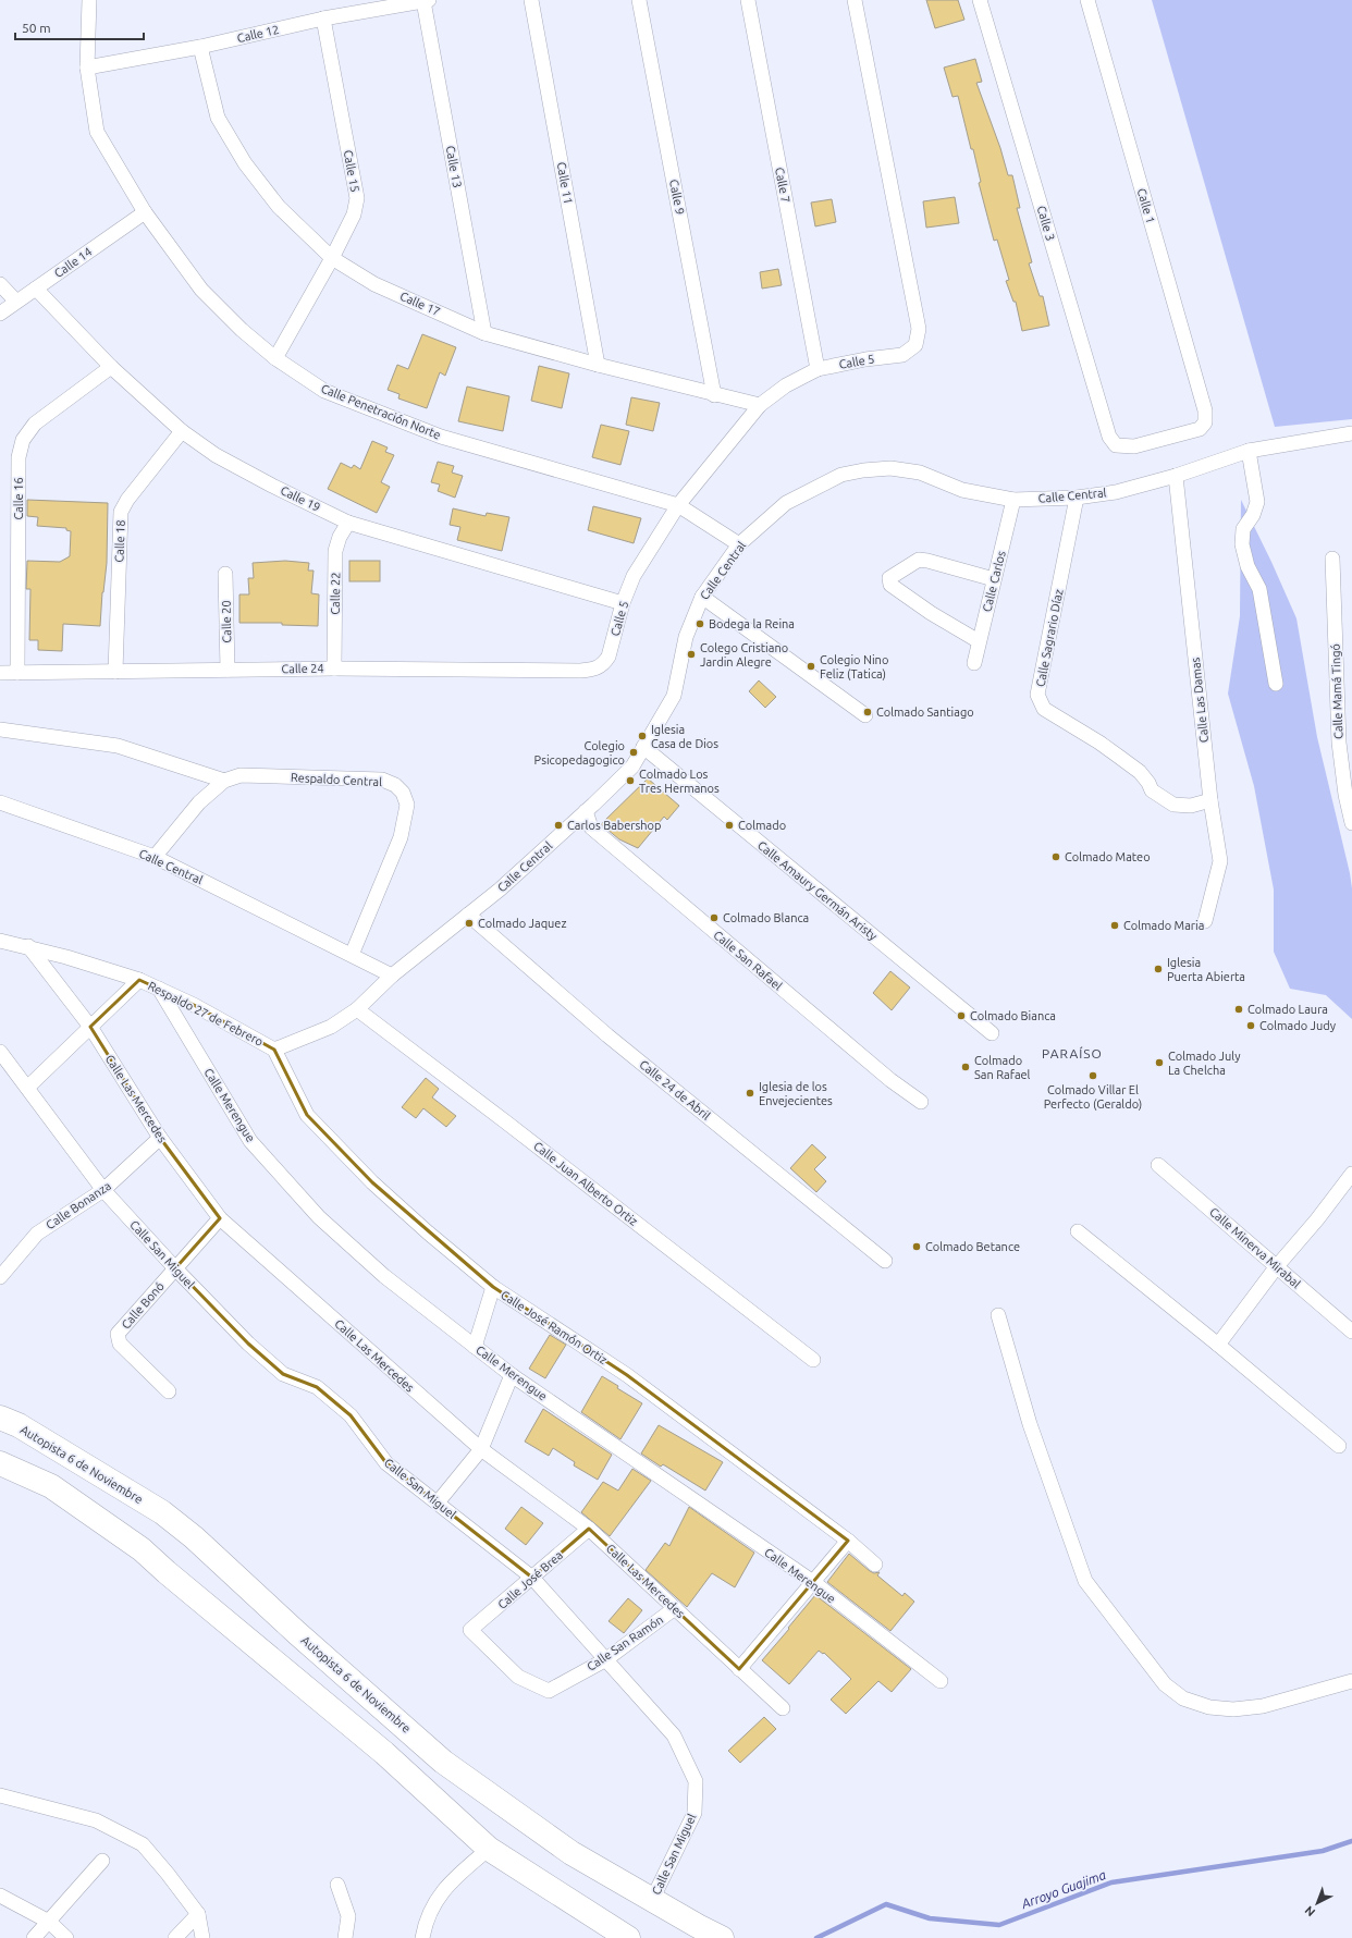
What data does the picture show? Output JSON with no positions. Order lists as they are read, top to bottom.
{
  "streets": {
    "highway": ["Autopista 6 de Noviembre"],
    "street": [
      "Calle 12",
      "Calle 13",
      "Calle 15",
      "Calle 11",
      "Calle 7",
      "Calle 9",
      "Calle 1",
      "Calle 3",
      "Calle 14",
      "Calle 17",
      "Calle 5",
      "Calle Penetración Norte",
      "Calle Central",
      "Calle 16",
      "Calle 19",
      "Calle 18",
      "Calle Carlos",
      "Calle 22",
      "Calle 20",
      "Calle Sagrario Díaz",
      "Calle 24",
      "Calle Mamá Tingó",
      "Calle Las Damas",
      "Respaldo Central",
      "Calle Amaury Germán Aristy",
      "Calle San Rafael",
      "Respaldo 27 de Febrero",
      "Calle 24 de Abril",
      "Calle Las Mercedes",
      "Calle Merengue",
      "Calle Juan Alberto Ortiz",
      "Calle Bonanza",
      "Calle Minerva Mirabal",
      "Calle San Miguel",
      "Calle Bonó",
      "Calle José Ramón Ortiz",
      "Calle José Brea",
      "Calle San Ramón"
    ]
  },
  "crossings": [
    ["Calle 12", "Calle 13"],
    ["Calle 12", "Calle 15"],
    ["Calle 12", "Calle 17"],
    ["Calle 12", "Calle Penetración Norte"],
    ["Calle 13", "Calle 17"],
    ["Calle 15", "Calle 17"],
    ["Calle 15", "Calle Penetración Norte"],
    ["Calle 11", "Calle 17"],
    ["Calle 7", "Calle 5"],
    ["Calle 9", "Calle 17"],
    ["Calle 1", "Calle 3"],
    ["Calle 14", "Calle Penetración Norte"],
    ["Calle 14", "Calle 19"],
    ["Calle 17", "Calle 5"],
    ["Calle 5", "Calle Penetración Norte"],
    ["Calle 5", "Calle 19"],
    ["Calle 5", "Calle 24"],
    ["Calle Penetración Norte", "Calle Central"],
    ["Calle Central", "Calle Carlos"],
    ["Calle Central", "Calle Sagrario Díaz"],
    ["Calle Central", "Calle Las Damas"],
    ["Calle Central", "Respaldo Central"],
    ["Calle Central", "Calle Amaury Germán Aristy"],
    ["Calle Central", "Calle San Rafael"],
    ["Calle Central", "Respaldo 27 de Febrero"],
    ["Calle Central", "Calle 24 de Abril"],
    ["Calle 16", "Calle 19"],
    ["Calle 16", "Calle 24"],
    ["Calle 19", "Calle 18"],
    ["Calle 19", "Calle 22"],
    ["Calle 18", "Calle 24"],
    ["Calle 22", "Calle 24"],
    ["Calle 20", "Calle 24"],
    ["Calle Sagrario Díaz", "Calle Las Damas"],
    ["Respaldo 27 de Febrero", "Calle Las Mercedes"],
    ["Respaldo 27 de Febrero", "Calle Merengue"],
    ["Respaldo 27 de Febrero", "Calle Juan Alberto Ortiz"],
    ["Respaldo 27 de Febrero", "Calle José Ramón Ortiz"],
    ["Calle Las Mercedes", "Calle Bonanza"],
    ["Calle Las Mercedes", "Calle Bonó"],
    ["Calle Las Mercedes", "Calle José Brea"],
    ["Calle Las Mercedes", "Calle San Ramón"],
    ["Calle Bonanza", "Calle San Miguel"],
    ["Calle San Miguel", "Calle Bonó"],
    ["Calle San Miguel", "Autopista 6 de Noviembre"],
    ["Calle San Miguel", "Calle José Brea"],
    ["Calle San Miguel", "Calle San Ramón"],
    ["Calle José Brea", "Calle San Ramón"]
  ],
  "districts": ["PARAÍSO"],
  "water": ["Arroyo Guajima"],
  "places": [
    "Bodega la Reina",
    "Colego Cristiano Jardin Alegre",
    "Colegio Nino Feliz (Tatica)",
    "Colmado Santiago",
    "Iglesia Casa de Dios",
    "Colegio Psicopedagogico",
    "Colmado Los Tres Hermanos",
    "Carlos Babershop",
    "Colmado",
    "Colmado Mateo",
    "Colmado Blanca",
    "Colmado Jaquez",
    "Colmado Maria",
    "Iglesia Puerta Abierta",
    "Colmado Laura",
    "Colmado Bianca",
    "Colmado Judy",
    "Colmado July La Chelcha",
    "Colmado San Rafael",
    "Colmado Villar El Perfecto (Geraldo)",
    "Iglesia de los Envejecientes",
    "Colmado Betance"
  ],
  "scale_bar": "50 m",
  "north": "bottom left"
}
